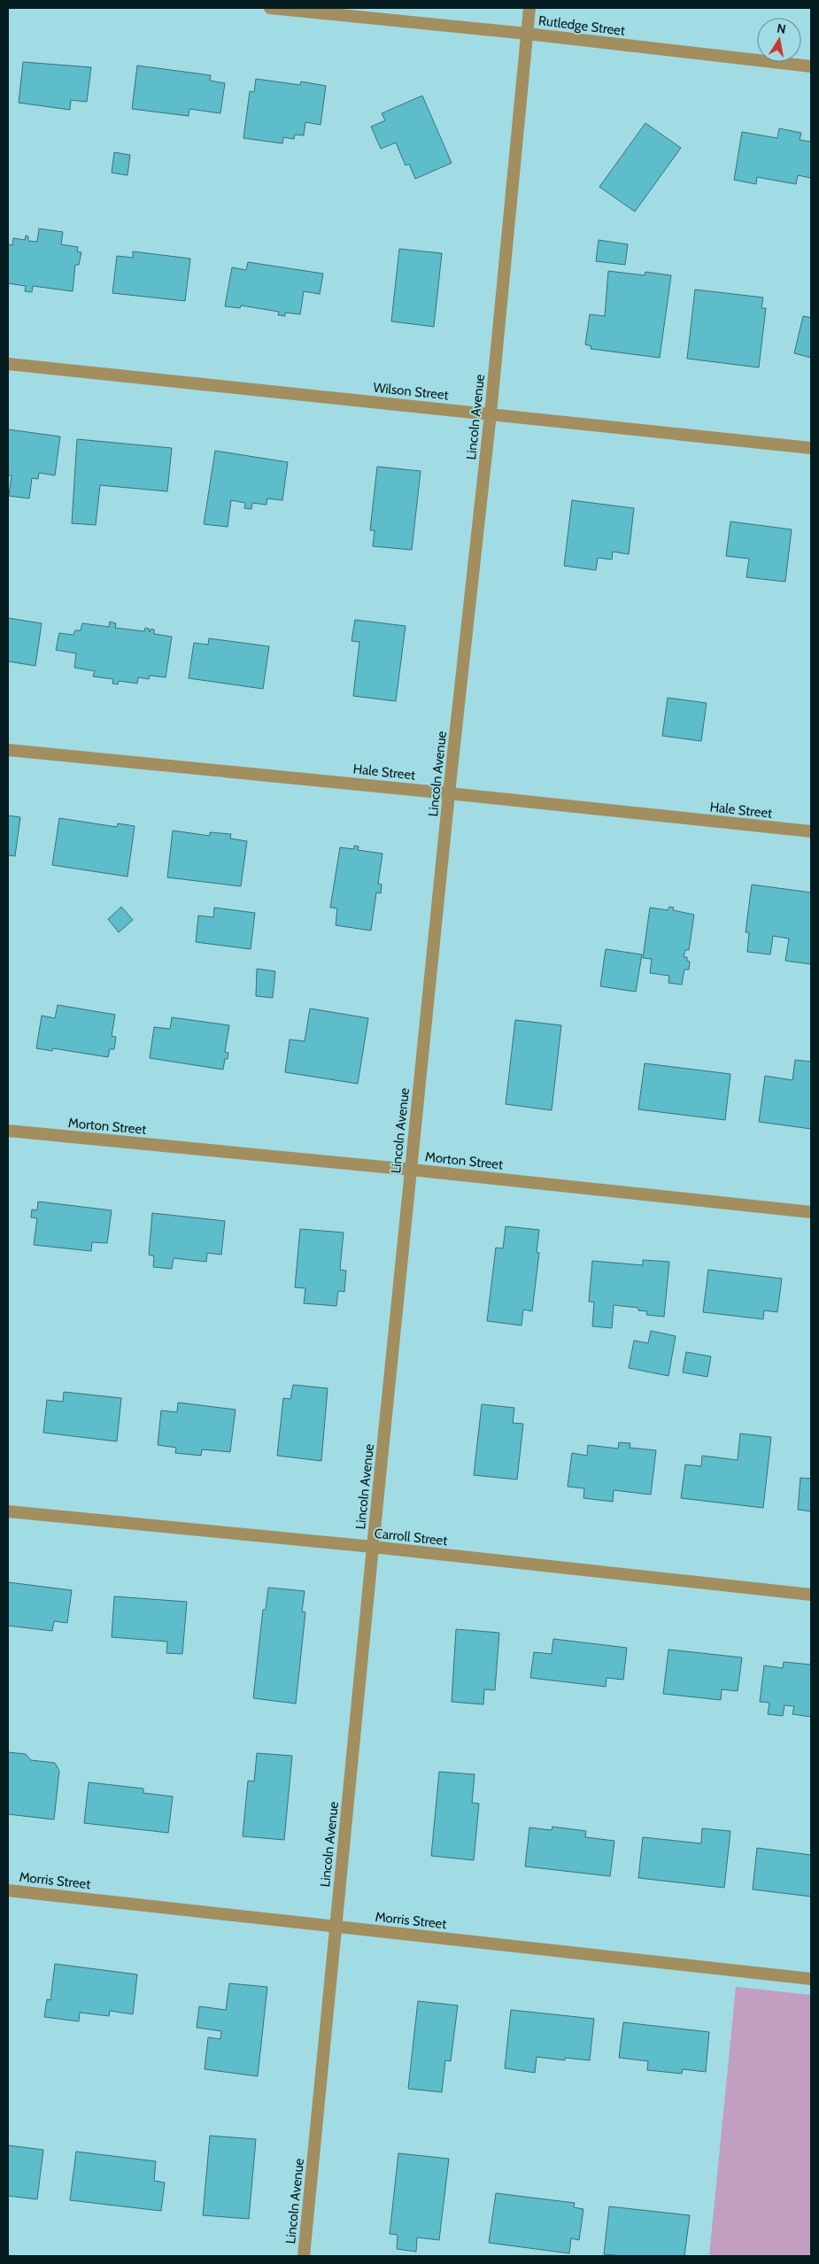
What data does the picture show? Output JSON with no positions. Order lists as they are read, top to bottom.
{
  "streets": {
    "street": [
      "Rutledge Street",
      "Wilson Street",
      "Lincoln Avenue",
      "Hale Street",
      "Morton Street",
      "Carroll Street",
      "Morris Street"
    ]
  },
  "crossings": [
    ["Rutledge Street", "Lincoln Avenue"],
    ["Wilson Street", "Lincoln Avenue"],
    ["Lincoln Avenue", "Hale Street"],
    ["Lincoln Avenue", "Morton Street"],
    ["Lincoln Avenue", "Carroll Street"],
    ["Lincoln Avenue", "Morris Street"]
  ],
  "north": "top"
}
